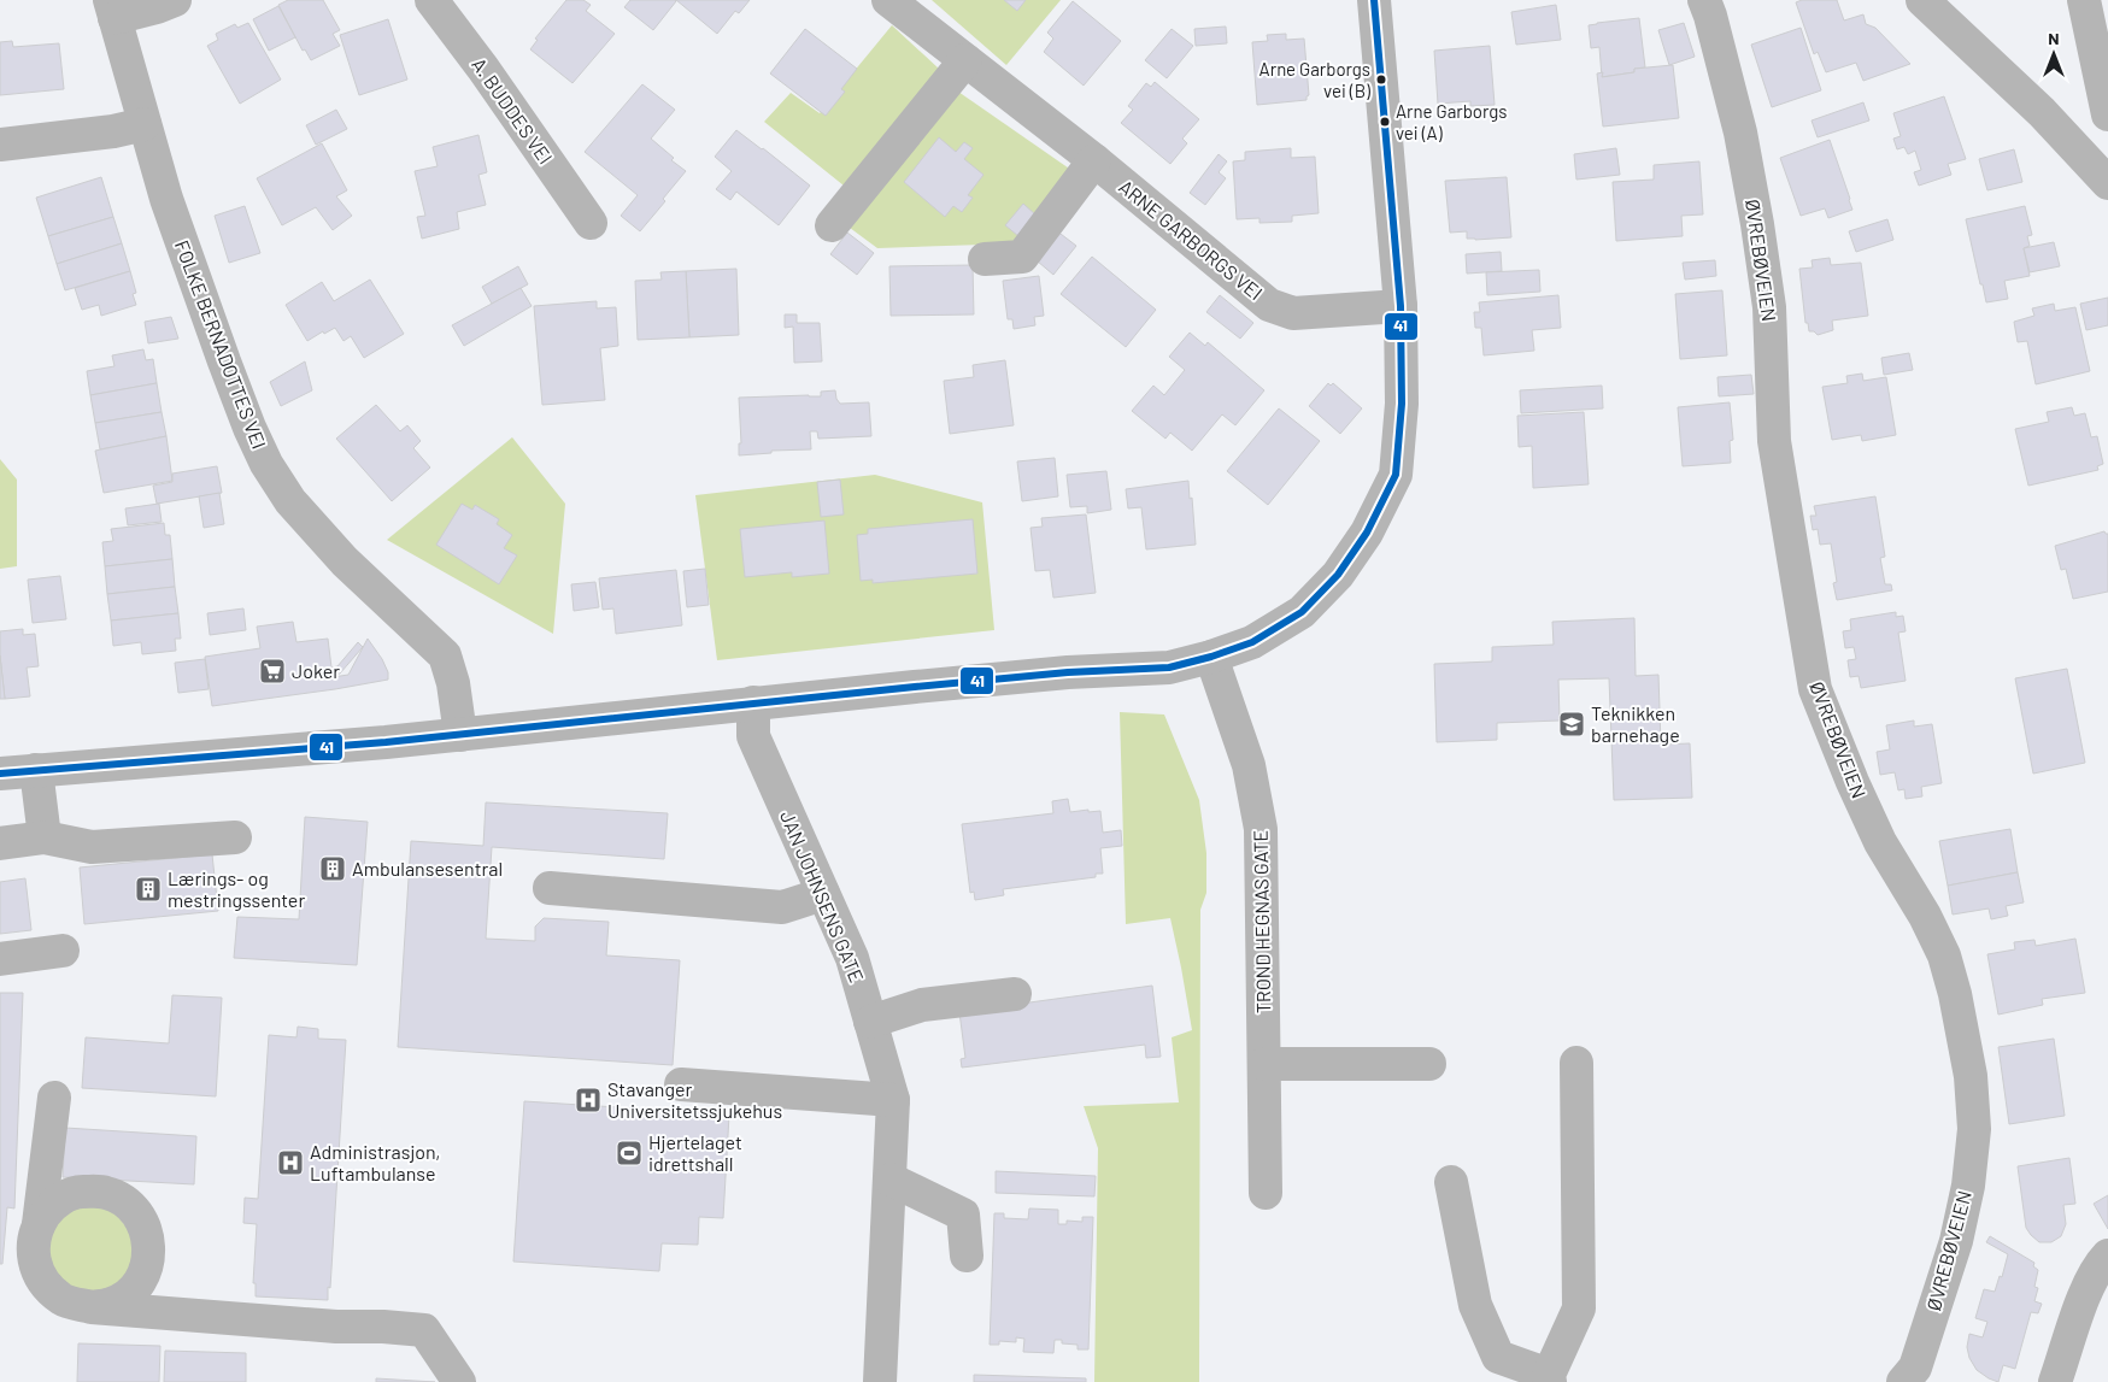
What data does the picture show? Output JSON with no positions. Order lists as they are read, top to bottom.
{
  "streets": {
    "street": [
      "A. BUDDES VEI",
      "ARNE GARBORGS VEI",
      "ØVREBØVEIEN",
      "FOLKE BERNADOTTES VEI",
      "JAN JOHNSENS GATE",
      "TROND HEGNAS GATE"
    ]
  },
  "places": {
    "other": ["Arne Garborgs vei (B)", "Arne Garborgs vei (A)"],
    "supermarket": ["Joker"],
    "school or university": ["Teknikken barnehage"],
    "building": ["Ambulansesentral", "Lærings- og mestringssenter"],
    "hospital": ["Stavanger Universitetssjukehus", "Administrasjon, Luftambulanse"],
    "sports": ["Hjertelaget idrettshall"]
  },
  "lines": ["transit line 41"],
  "north": "top"
}
